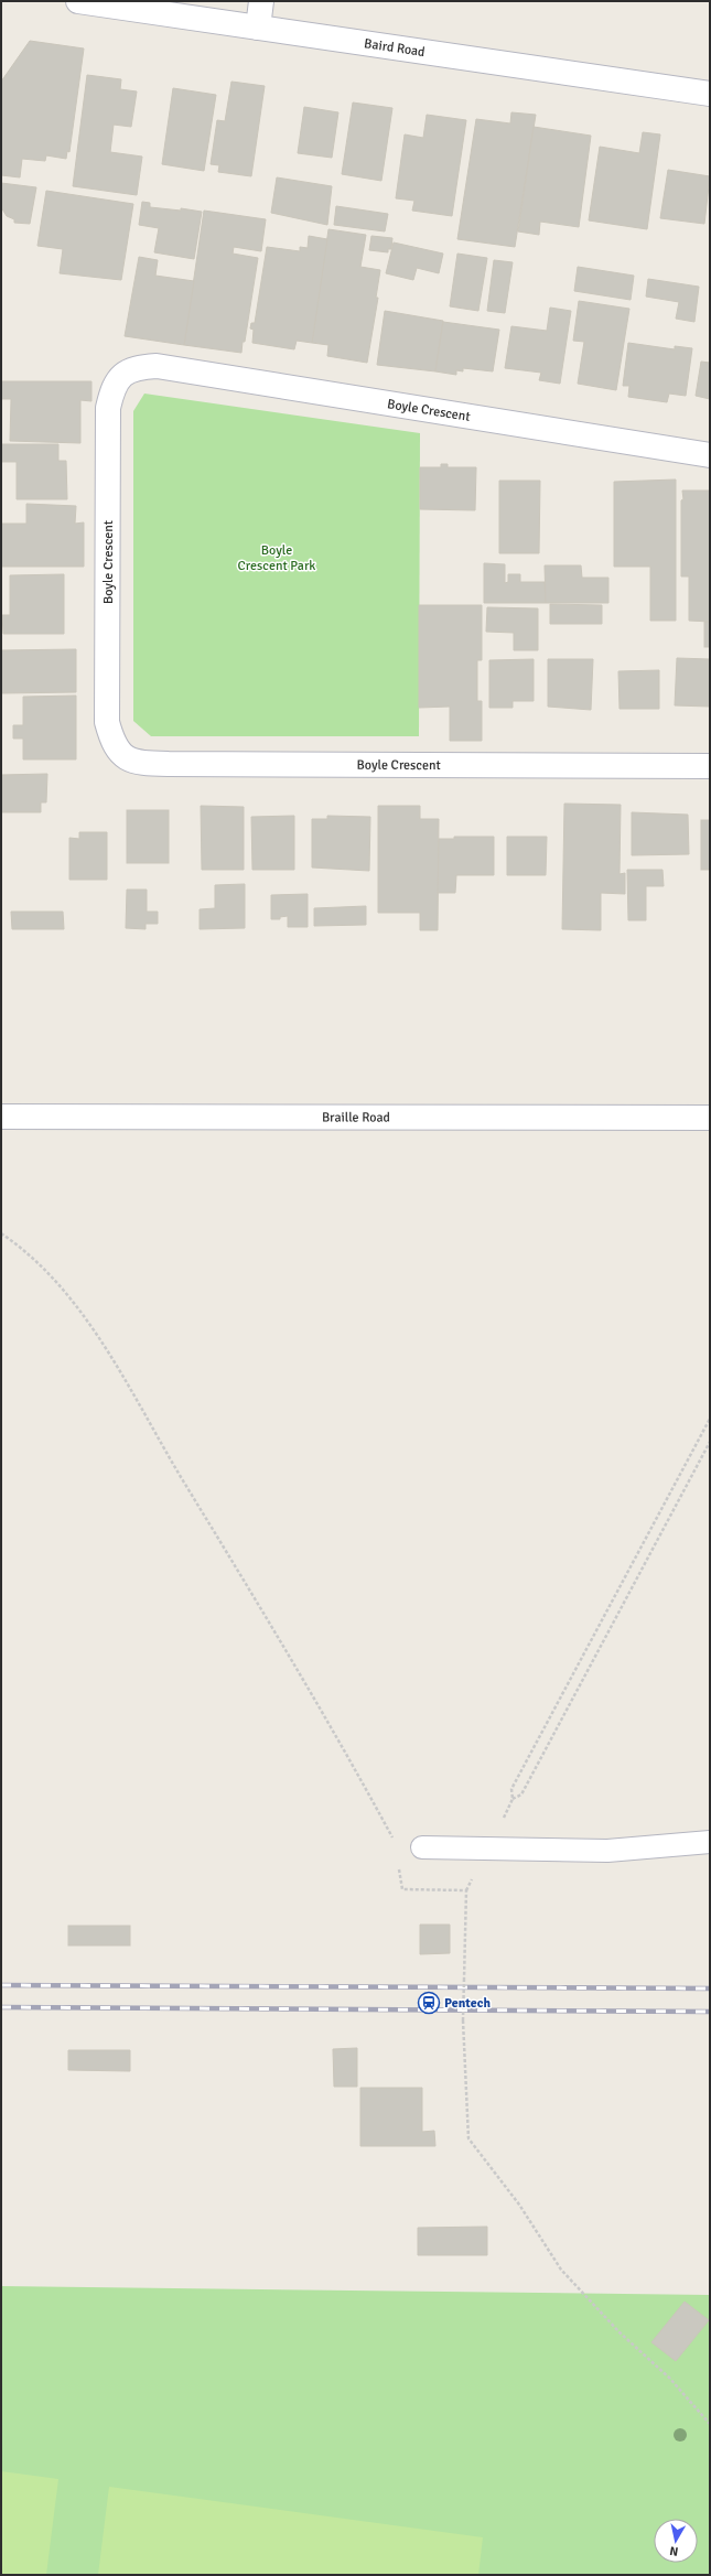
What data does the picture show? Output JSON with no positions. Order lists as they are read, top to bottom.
{
  "streets": {
    "street": ["Baird Road", "Boyle Crescent", "Braille Road"]
  },
  "parks": ["Boyle Crescent Park"],
  "places": {
    "station": ["Pentech"]
  },
  "north": "bottom"
}
